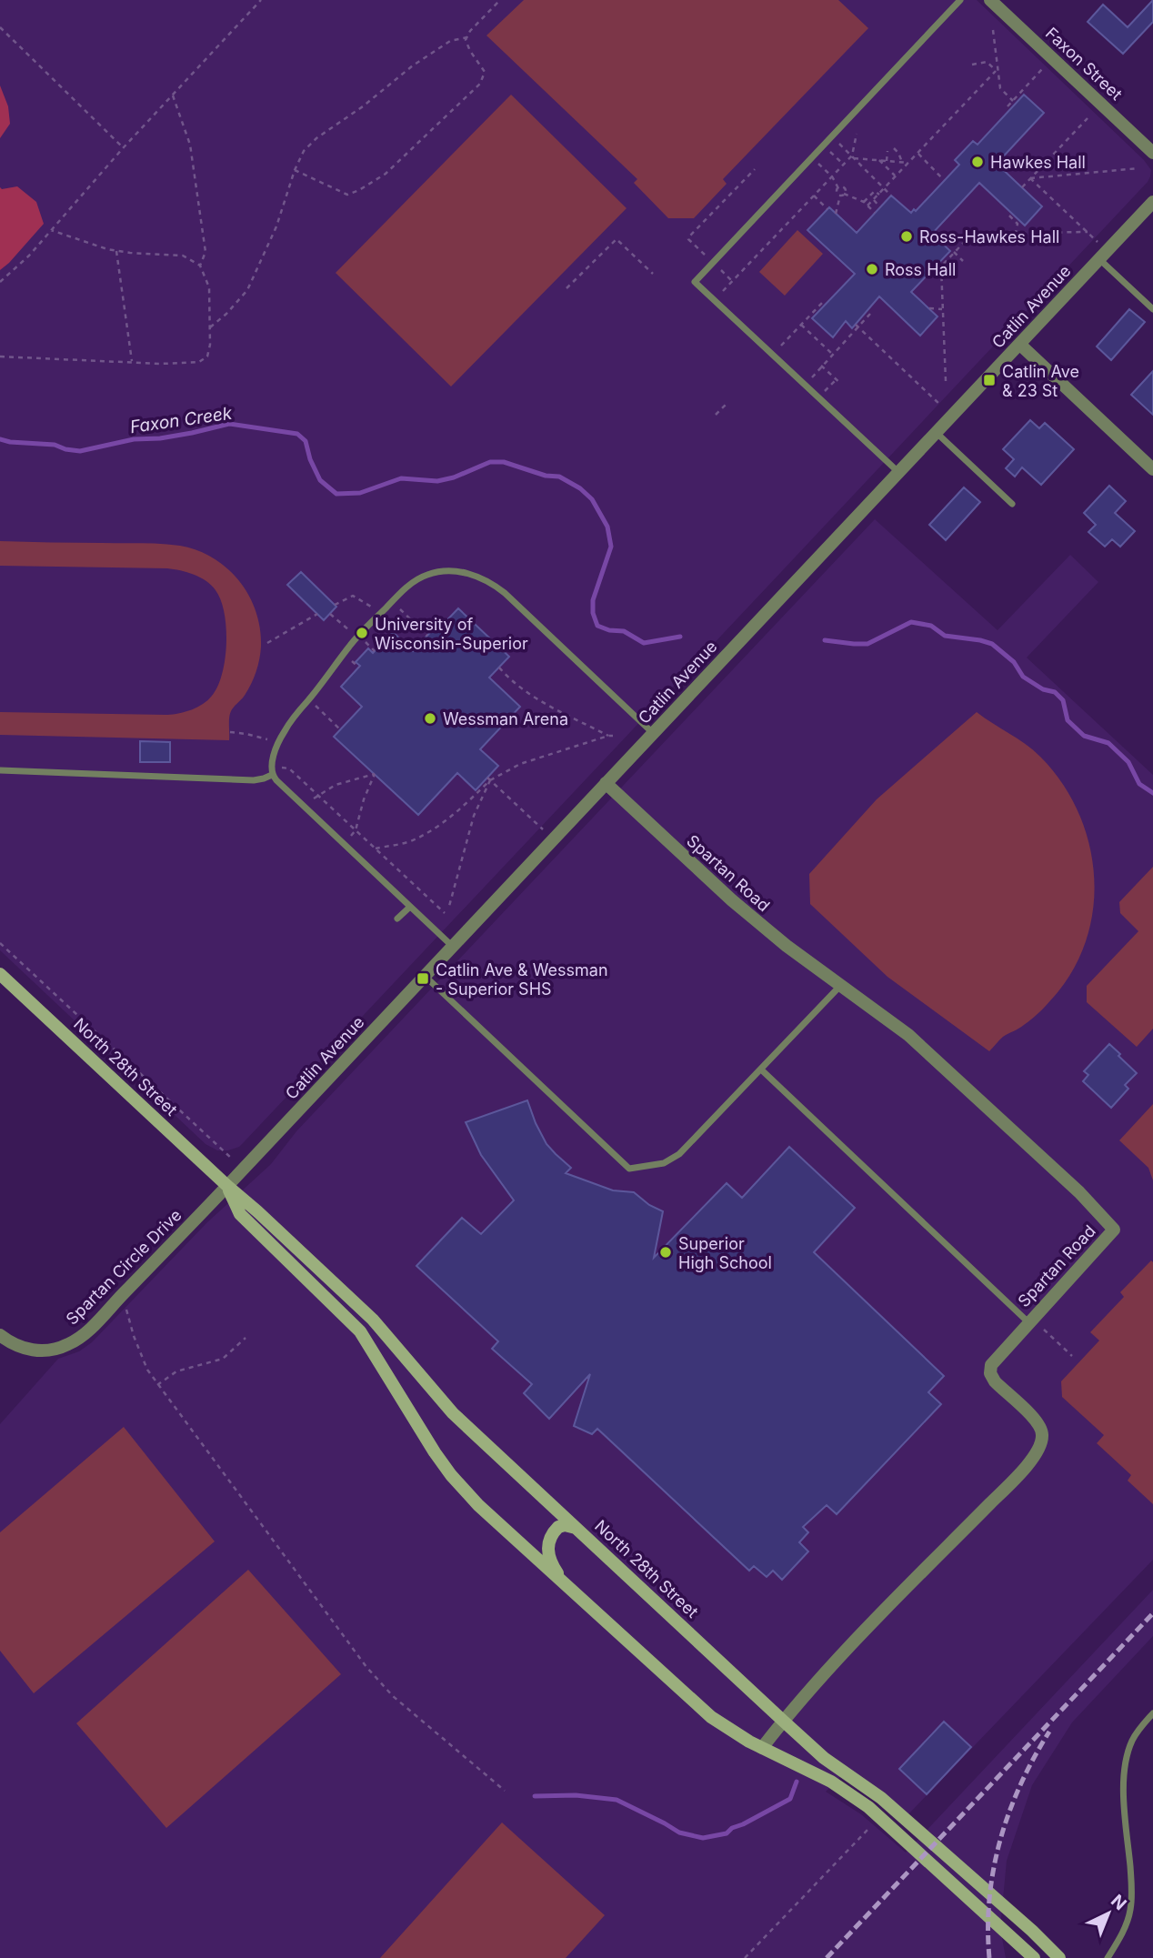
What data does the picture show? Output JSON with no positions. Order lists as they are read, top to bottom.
{
  "streets": {
    "main road": ["North 28th Street"],
    "street": [
      "Faxon Street",
      "Catlin Avenue",
      "Spartan Road",
      "Spartan Circle Drive"
    ]
  },
  "crossings": [
    ["Catlin Avenue", "Spartan Road"],
    ["Catlin Avenue", "North 28th Street"],
    ["Catlin Avenue", "Spartan Circle Drive"],
    ["Spartan Road", "North 28th Street"],
    ["North 28th Street", "Spartan Circle Drive"]
  ],
  "water": ["Faxon Creek"],
  "places": {
    "other": [
      "Hawkes Hall",
      "Ross-Hawkes Hall",
      "Ross Hall",
      "University of Wisconsin-Superior",
      "Wessman Arena",
      "Superior High School"
    ],
    "transit": ["Catlin Ave & 23 St", "Catlin Ave & Wessman - Superior SHS"]
  },
  "north": "top right"
}
